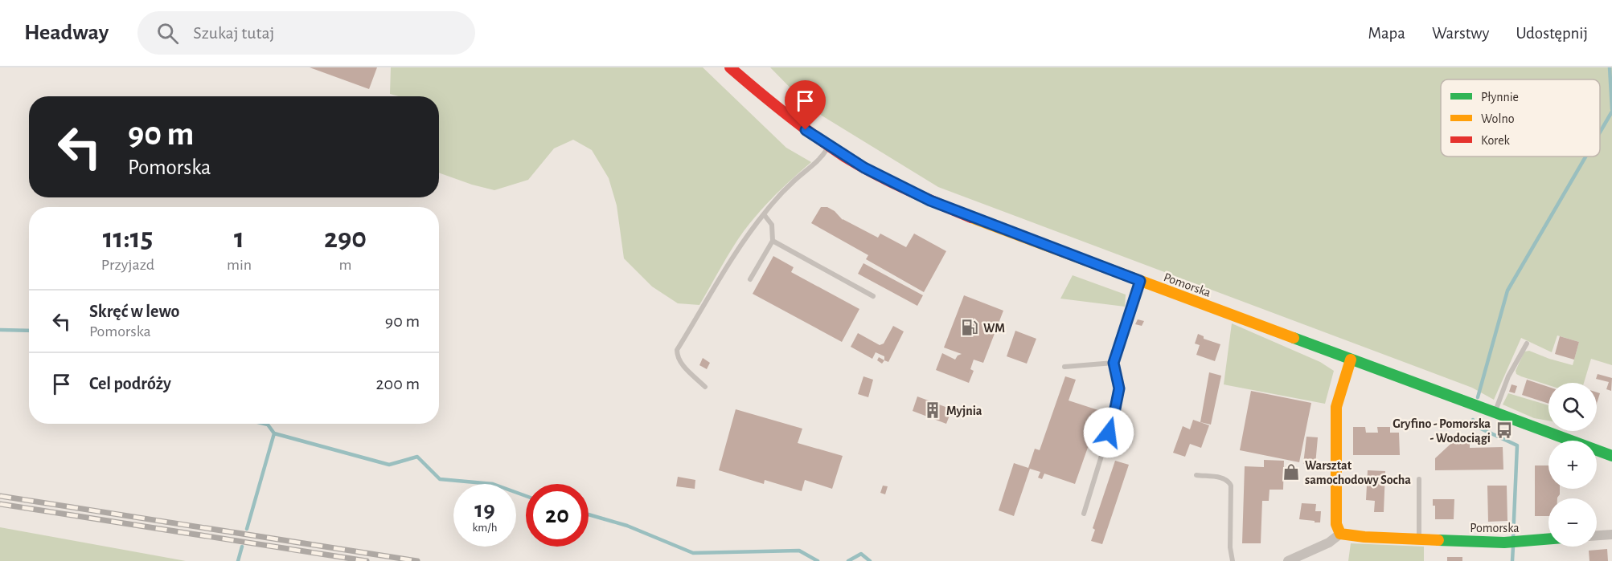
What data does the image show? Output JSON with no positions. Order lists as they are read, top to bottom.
{
  "streets": {
    "main road": ["Pomorska"]
  },
  "places": {
    "fuel station": ["WM"],
    "building": ["Myjnia"],
    "bus stop": ["Gryfino - Pomorska - Wodociągi"],
    "shop": ["Warsztat samochodowy Socha"]
  },
  "legend": ["Płynnie", "Wolno", "Korek"],
  "page": {
    "header": "Headway",
    "search": "Szukaj tutaj",
    "nav": ["Mapa", "Warstwy", "Udostępnij"],
    "turn": ["90 m", "Pomorska"],
    "eta": [
      "11:15",
      "Przyjazd",
      "1",
      "min",
      "290",
      "m"
    ],
    "list": [
      {
        "name": "Skręć w lewo",
        "note": "Pomorska",
        "value": "90 m"
      },
      {
        "name": "Cel podróży",
        "value": "200 m"
      }
    ],
    "map_buttons": ["+", "−"],
    "speed": "19 km/h",
    "limit": "20"
  }
}
